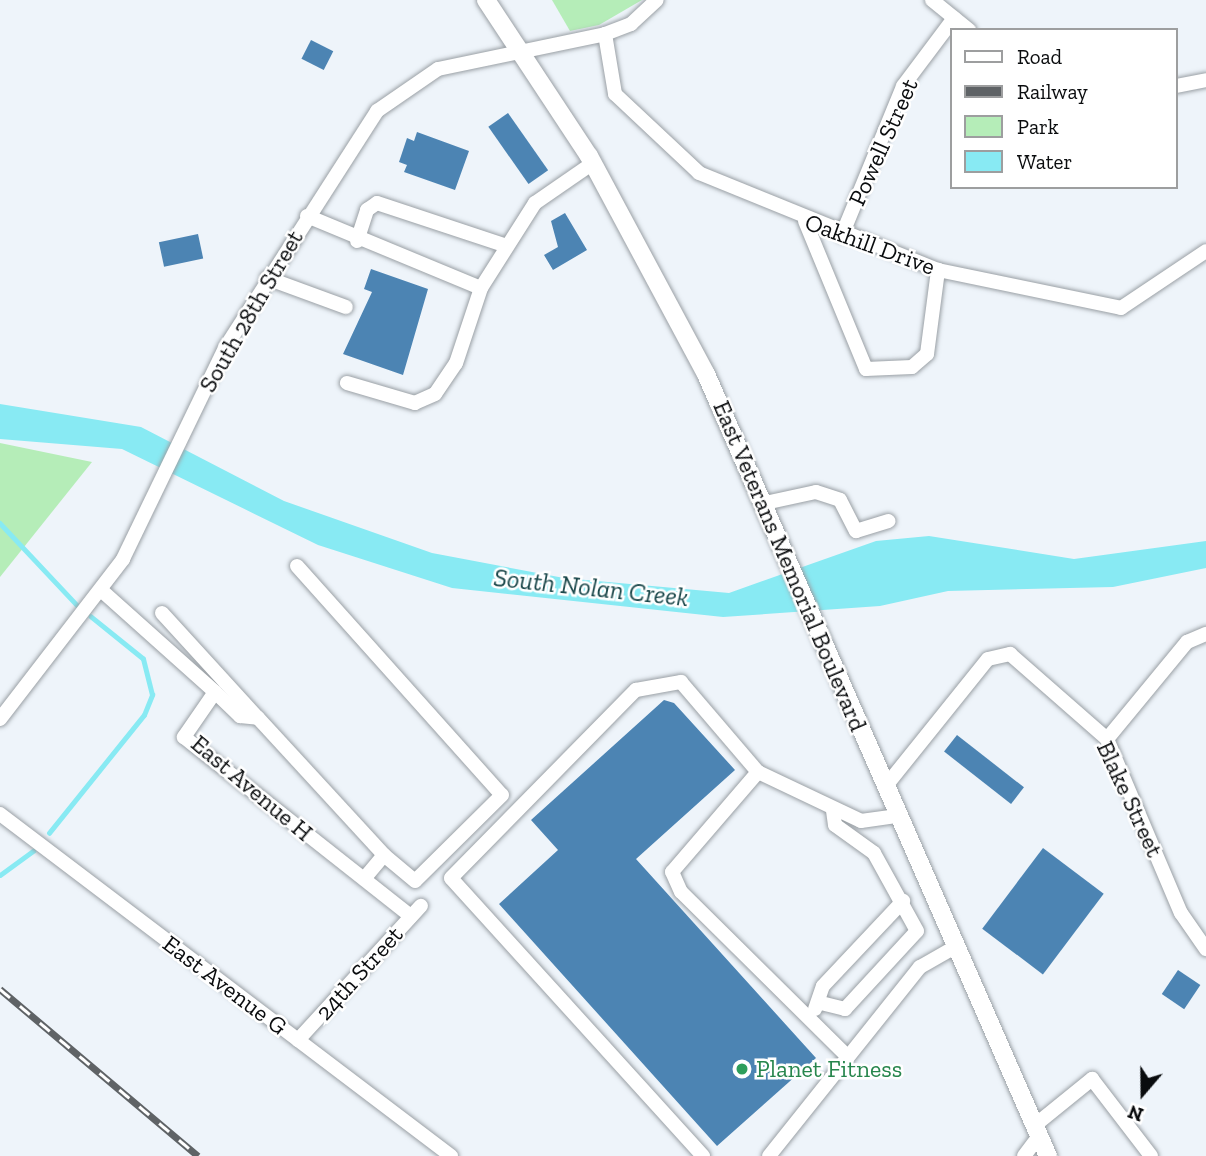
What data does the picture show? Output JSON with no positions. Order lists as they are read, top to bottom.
{
  "streets": {
    "main road": ["East Veterans Memorial Boulevard"],
    "street": [
      "Powell Street",
      "Oakhill Drive",
      "South 28th Street",
      "East Avenue H",
      "Blake Street",
      "24th Street",
      "East Avenue G"
    ]
  },
  "crossings": [
    ["Powell Street", "Oakhill Drive"],
    ["Oakhill Drive", "South 28th Street"],
    ["South 28th Street", "East Veterans Memorial Boulevard"],
    ["East Veterans Memorial Boulevard", "Blake Street"],
    ["East Avenue H", "24th Street"],
    ["24th Street", "East Avenue G"]
  ],
  "water": ["South Nolan Creek"],
  "places": ["Planet Fitness"],
  "legend": [
    "Road",
    "Railway",
    "Park",
    "Water"
  ],
  "north": "bottom"
}
